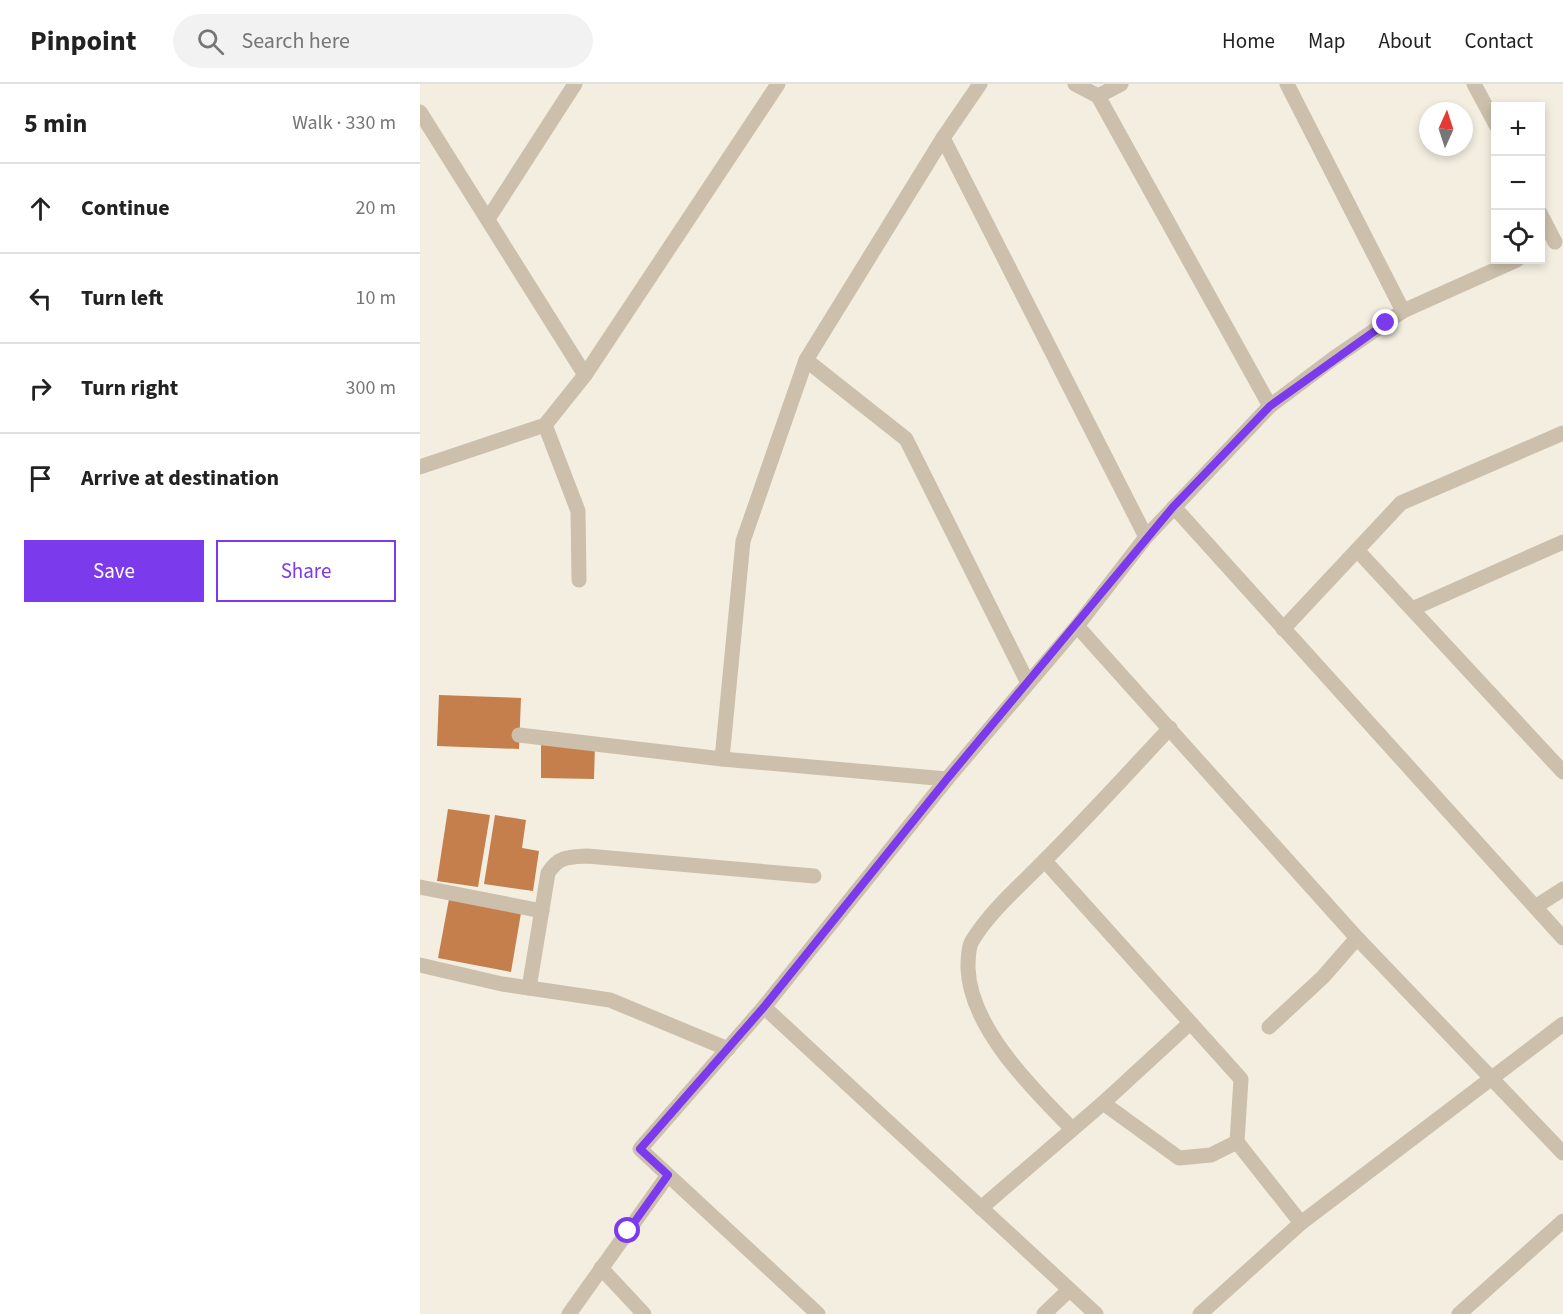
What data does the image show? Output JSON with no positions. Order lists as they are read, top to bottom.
{
  "north": "top",
  "page": {
    "header": "Pinpoint",
    "search": "Search here",
    "nav": [
      "Home",
      "Map",
      "About",
      "Contact"
    ],
    "heading": ["5 min", "Walk · 330 m"],
    "map_buttons": ["+", "−"],
    "list": [
      ["Continue", "20 m"],
      ["Turn left", "10 m"],
      ["Turn right", "300 m"],
      "Arrive at destination"
    ],
    "buttons": ["Save", "Share"]
  }
}
